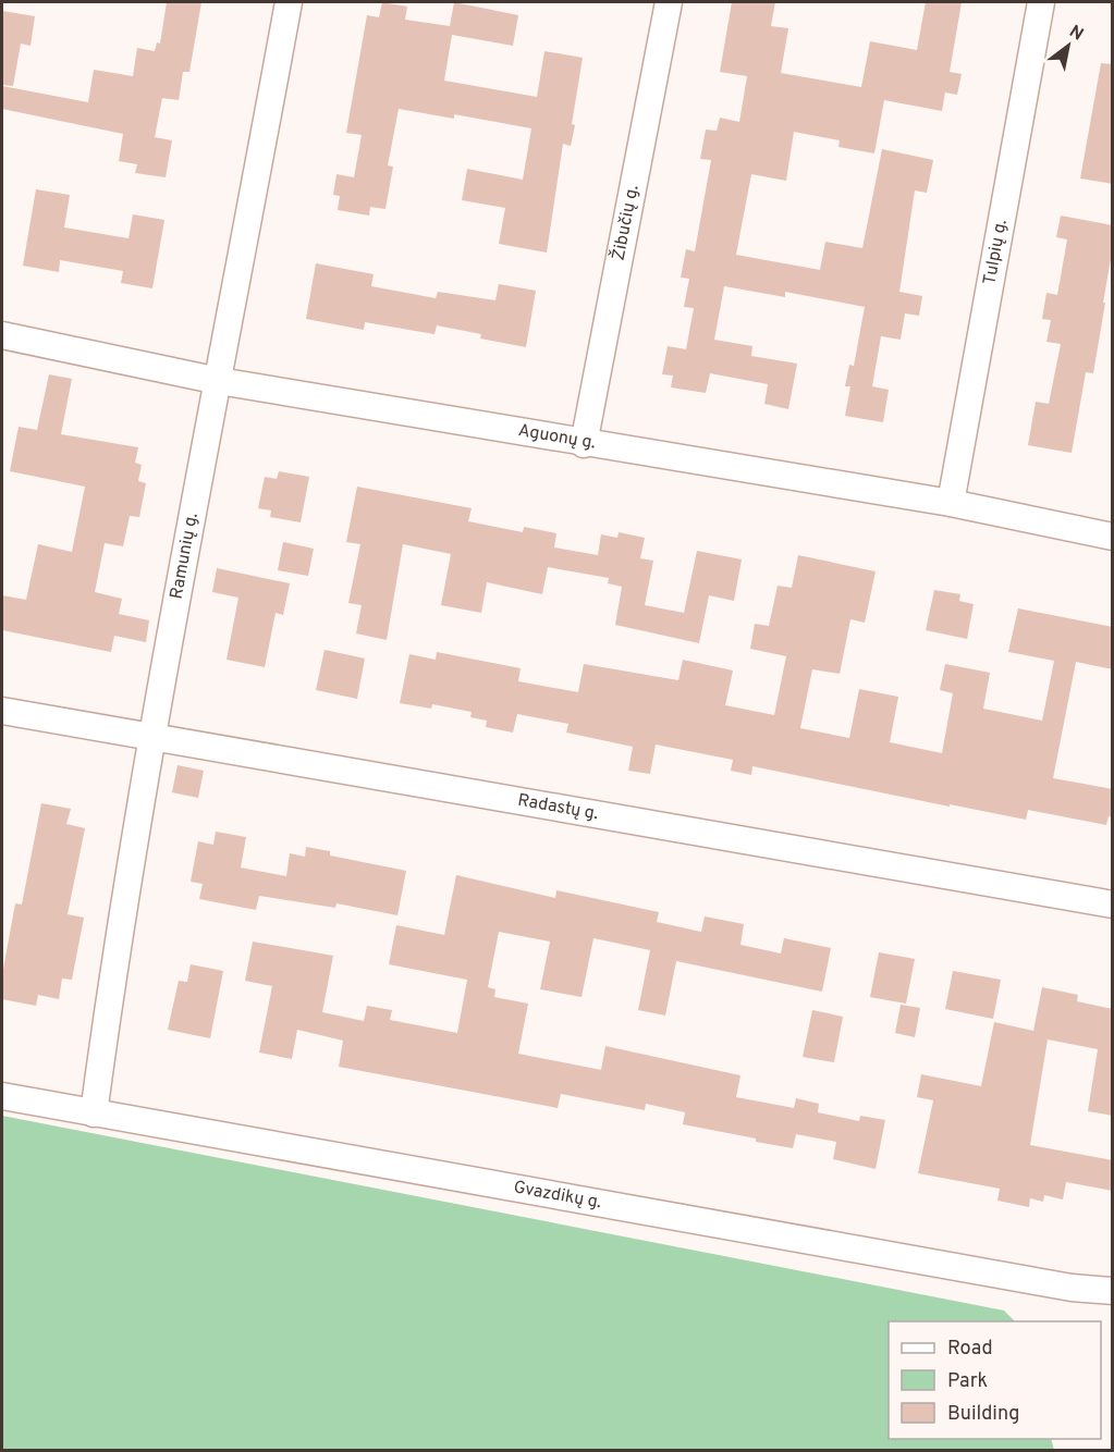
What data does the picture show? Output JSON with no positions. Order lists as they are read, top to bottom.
{
  "streets": {
    "street": [
      "Žibučių g.",
      "Tulpių g.",
      "Aguonų g.",
      "Ramunių g.",
      "Radastų g.",
      "Gvazdikų g."
    ]
  },
  "crossings": [
    ["Žibučių g.", "Aguonų g."],
    ["Tulpių g.", "Aguonų g."],
    ["Aguonų g.", "Ramunių g."],
    ["Ramunių g.", "Radastų g."],
    ["Ramunių g.", "Gvazdikų g."]
  ],
  "legend": ["Road", "Park", "Building"],
  "north": "top right"
}
